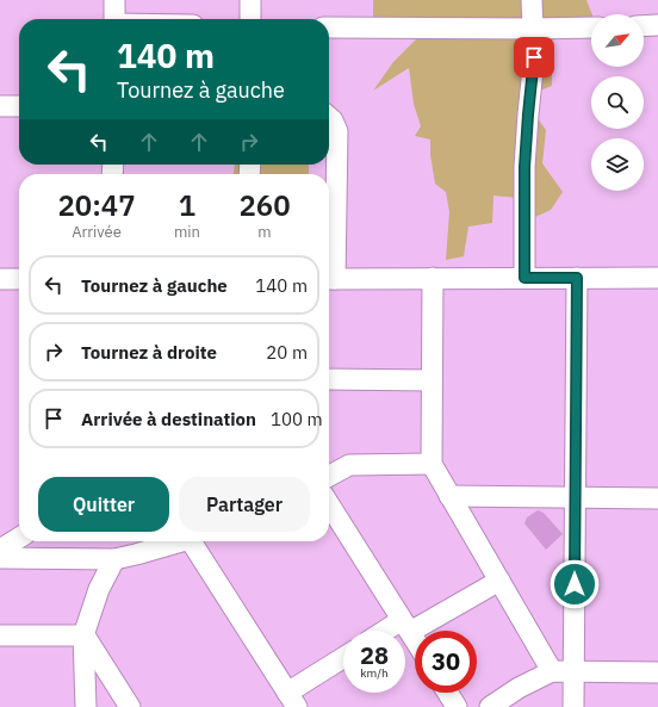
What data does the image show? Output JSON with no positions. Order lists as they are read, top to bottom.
{
  "north": "top right",
  "page": {
    "turn": ["140 m", "Tournez à gauche"],
    "eta": [
      "20:47",
      "Arrivée",
      "1",
      "min",
      "260",
      "m"
    ],
    "list": [
      {
        "name": "Tournez à gauche",
        "value": "140 m"
      },
      {
        "name": "Tournez à droite",
        "value": "20 m"
      },
      {
        "name": "Arrivée à destination",
        "value": "100 m"
      }
    ],
    "buttons": ["Quitter", "Partager"],
    "speed": "28 km/h",
    "limit": "30"
  }
}
